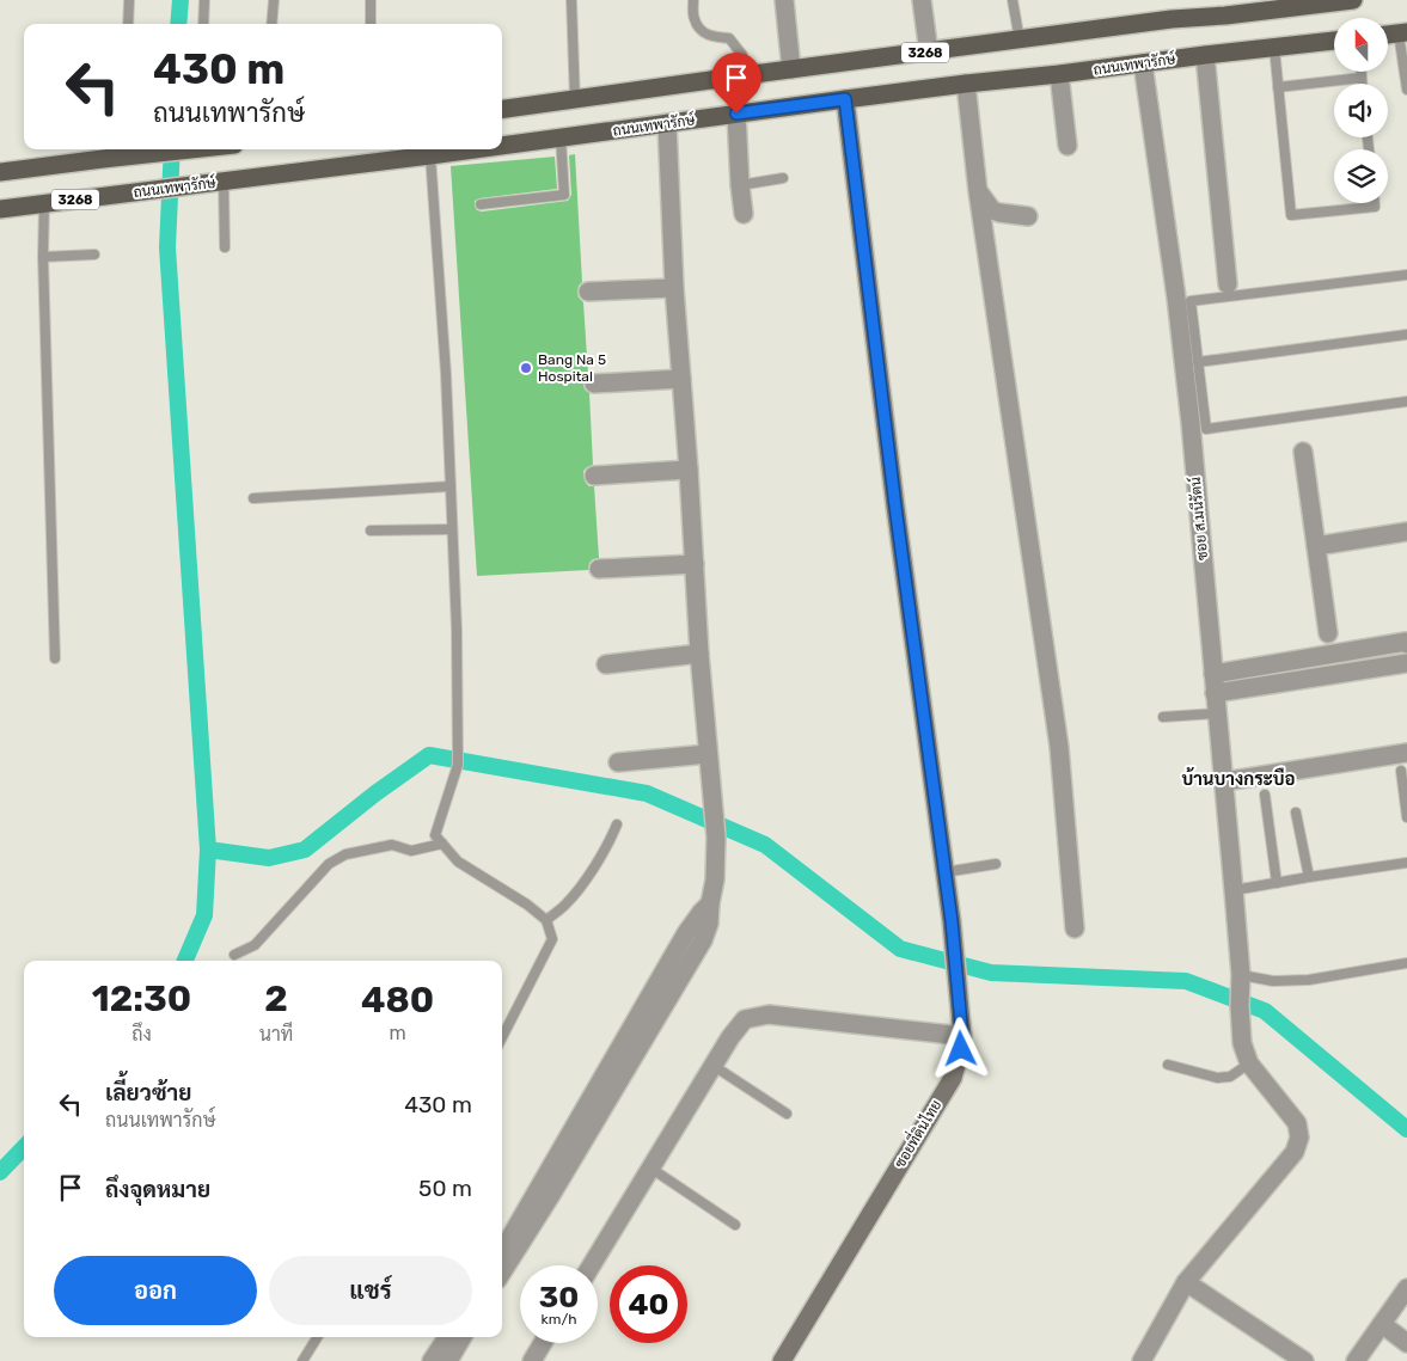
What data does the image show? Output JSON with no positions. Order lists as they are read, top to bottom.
{
  "streets": {
    "main road": ["3268", "ถนนเทพารักษ์"],
    "street": ["ซอย ส.มนีรัตน์", "ซอยที่ดินไทย"]
  },
  "crossings": [
    ["ถนนเทพารักษ์", "ซอย ส.มนีรัตน์"],
    ["ถนนเทพารักษ์", "ซอยที่ดินไทย"]
  ],
  "districts": ["บ้านบางกระบือ"],
  "places": ["Bang Na 5 Hospital"],
  "north": "top",
  "page": {
    "turn": ["430 m", "ถนนเทพารักษ์"],
    "eta": [
      "12:30",
      "ถึง",
      "2",
      "นาที",
      "480",
      "m"
    ],
    "list": [
      {
        "name": "เลี้ยวซ้าย",
        "note": "ถนนเทพารักษ์",
        "value": "430 m"
      },
      {
        "name": "ถึงจุดหมาย",
        "value": "50 m"
      }
    ],
    "buttons": ["ออก", "แชร์"],
    "speed": "30 km/h",
    "limit": "40"
  }
}
